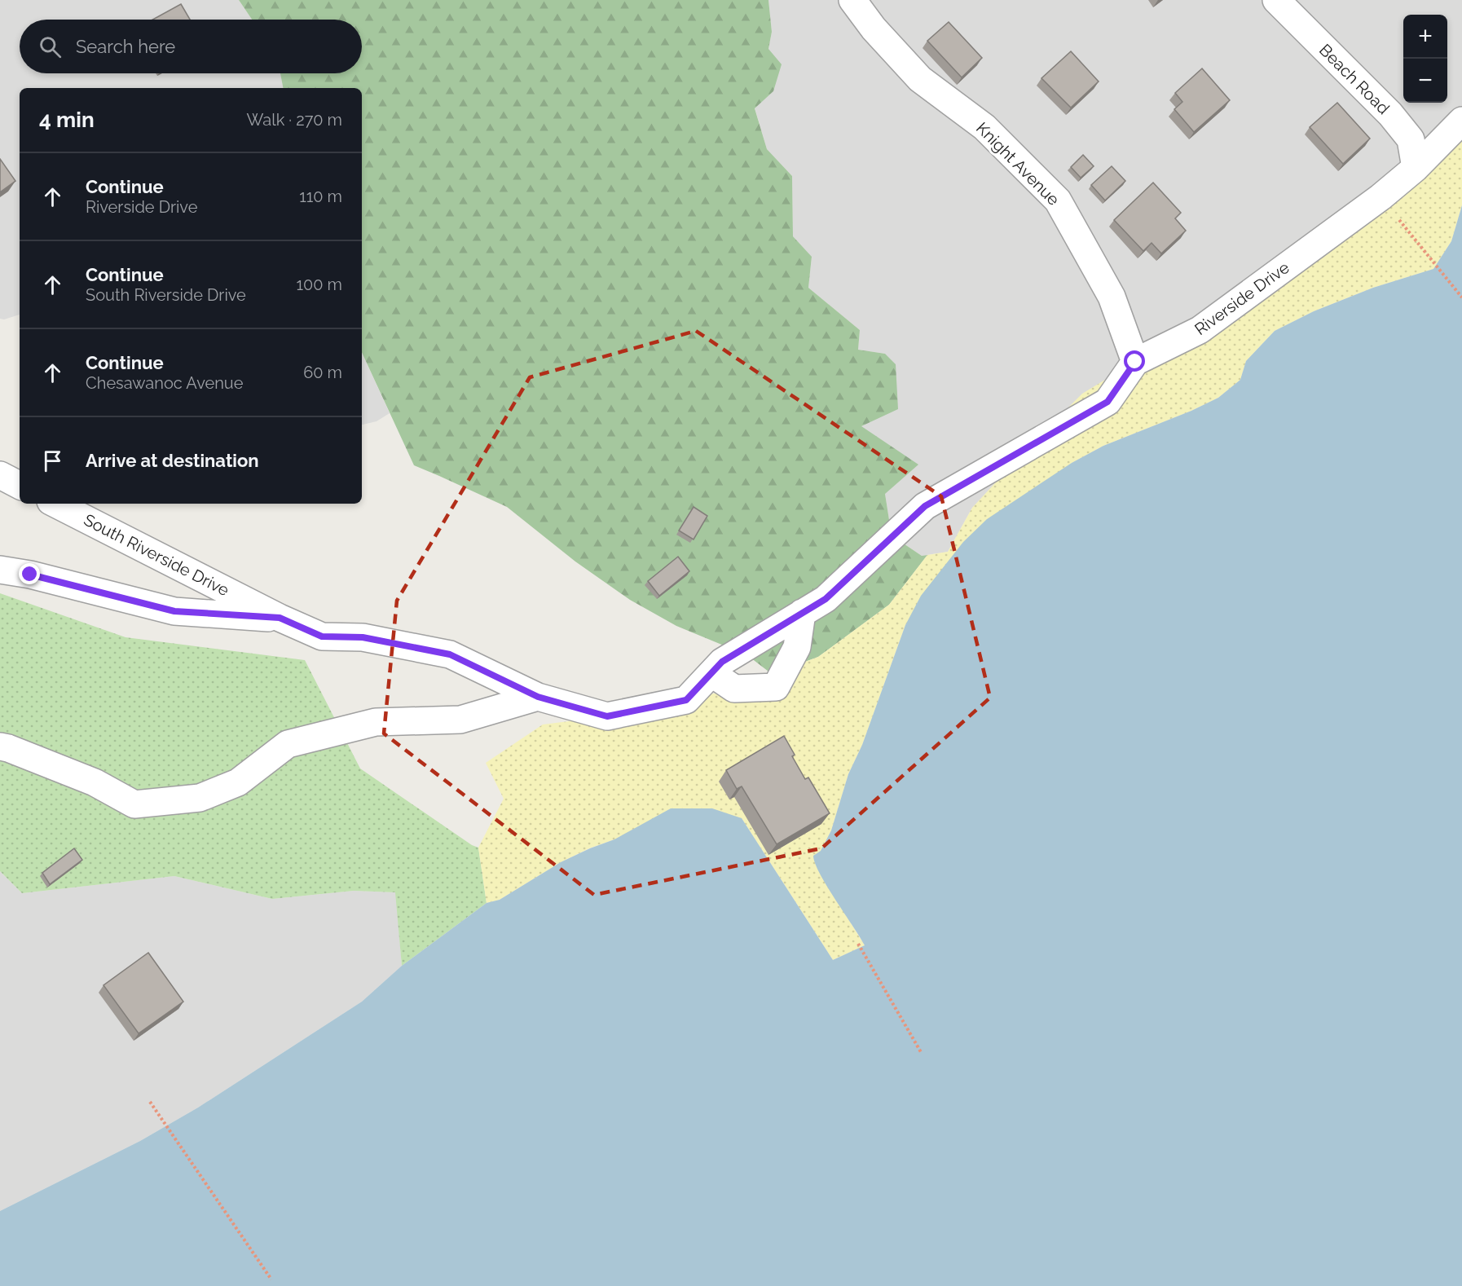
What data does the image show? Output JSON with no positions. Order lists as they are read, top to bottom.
{
  "streets": {
    "street": [
      "Beach Road",
      "Knight Avenue",
      "Riverside Drive",
      "South Riverside Drive"
    ]
  },
  "crossings": [
    ["Beach Road", "Riverside Drive"],
    ["Knight Avenue", "Riverside Drive"],
    ["Riverside Drive", "South Riverside Drive"]
  ],
  "page": {
    "map_buttons": ["+", "−"],
    "search": "Search here",
    "heading": ["4 min", "Walk · 270 m"],
    "list": [
      ["Continue", "Riverside Drive", "110 m"],
      ["Continue", "South Riverside Drive", "100 m"],
      ["Continue", "Chesawanoc Avenue", "60 m"],
      "Arrive at destination"
    ]
  }
}
